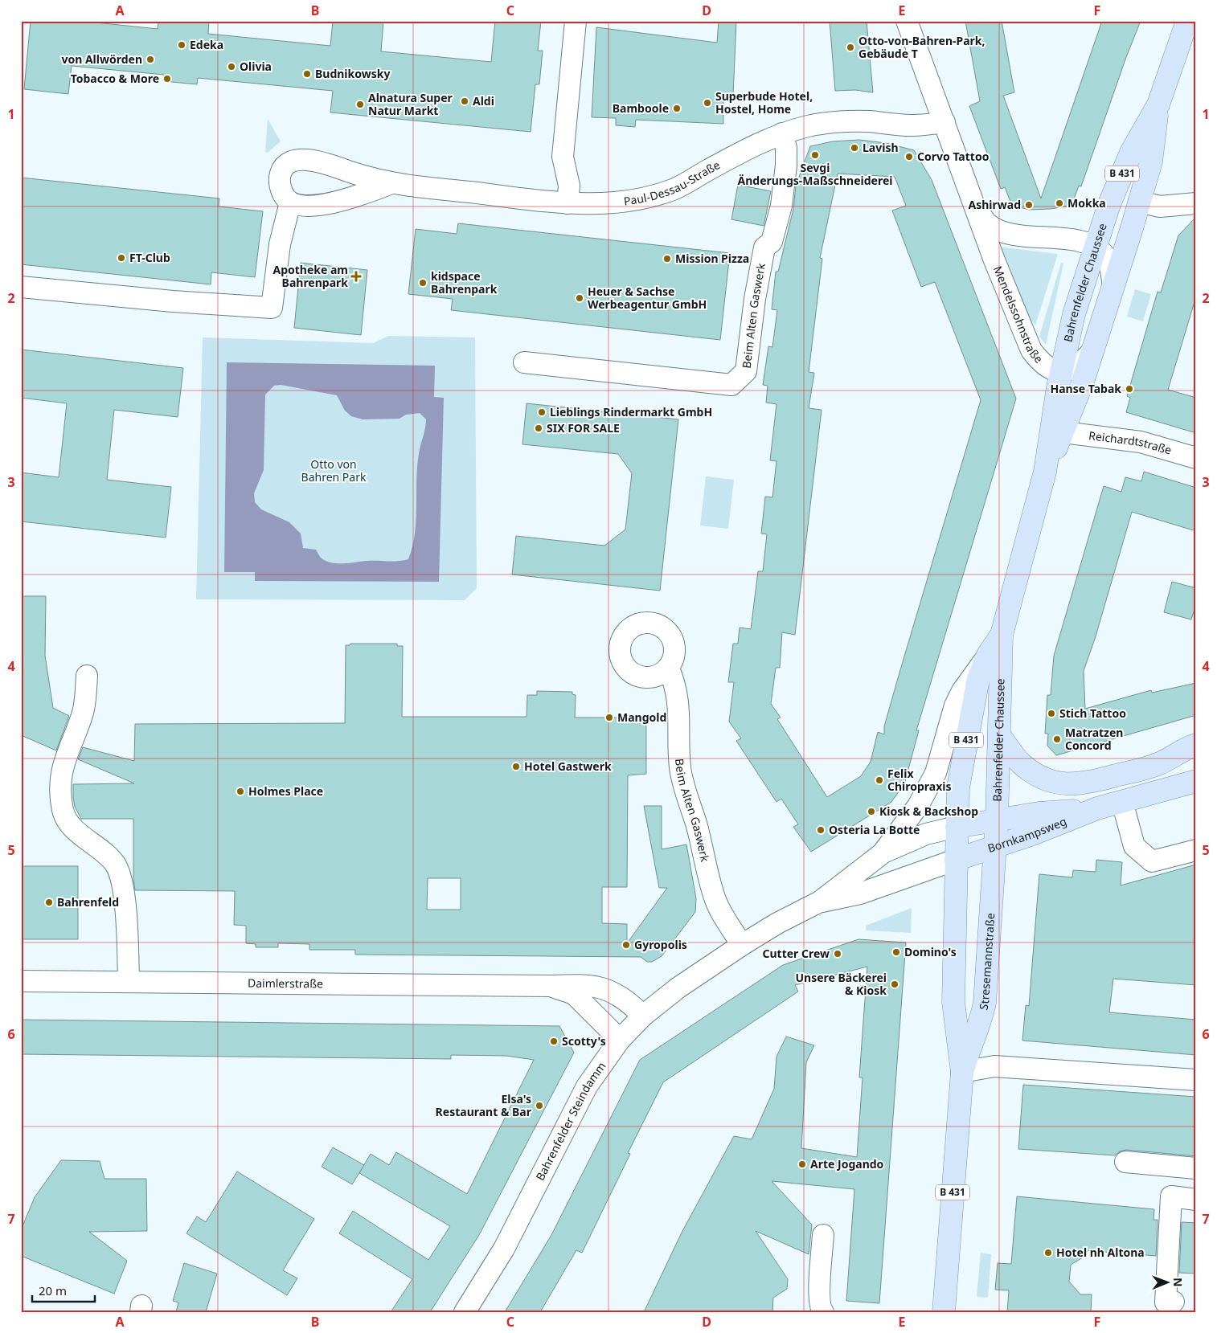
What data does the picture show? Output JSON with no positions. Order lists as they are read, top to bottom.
{
  "streets": {
    "main road": [
      "B 431",
      "Bahrenfelder Chaussee",
      "Bornkampsweg",
      "Stresemannstraße"
    ],
    "street": [
      "Paul-Dessau-Straße",
      "Mendelssohnstraße",
      "Beim Alten Gaswerk",
      "Reichardtstraße",
      "Daimlerstraße",
      "Bahrenfelder Steindamm"
    ]
  },
  "crossings": [
    ["Paul-Dessau-Straße", "Mendelssohnstraße"],
    ["Paul-Dessau-Straße", "Beim Alten Gaswerk"],
    ["Bahrenfelder Chaussee", "Mendelssohnstraße"],
    ["Bahrenfelder Chaussee", "Reichardtstraße"],
    ["Bahrenfelder Chaussee", "Bornkampsweg"],
    ["Bahrenfelder Chaussee", "Stresemannstraße"],
    ["Bahrenfelder Chaussee", "Bahrenfelder Steindamm"],
    ["Beim Alten Gaswerk", "Bahrenfelder Steindamm"],
    ["Bornkampsweg", "Stresemannstraße"],
    ["Bornkampsweg", "Bahrenfelder Steindamm"],
    ["Stresemannstraße", "Bahrenfelder Steindamm"],
    ["Daimlerstraße", "Bahrenfelder Steindamm"]
  ],
  "parks": ["Otto von Bahren Park"],
  "places": {
    "other": [
      "Edeka",
      "Otto-von-Bahren-Park, Gebäude T",
      "von Allwörden",
      "Olivia",
      "Budnikowsky",
      "Tobacco & More",
      "Aldi",
      "Superbude Hotel, Hostel, Home",
      "Alnatura Super Natur Markt",
      "Bamboole",
      "Lavish",
      "Sevgi Änderungs-Maßschneiderei",
      "Corvo Tattoo",
      "Mokka",
      "Ashirwad",
      "FT-Club",
      "Mission Pizza",
      "kidspace Bahrenpark",
      "Heuer & Sachse Werbeagentur GmbH",
      "Hanse Tabak",
      "Lieblings Rindermarkt GmbH",
      "SIX FOR SALE",
      "Stich Tattoo",
      "Mangold",
      "Matratzen Concord",
      "Hotel Gastwerk",
      "Felix Chiropraxis",
      "Holmes Place",
      "Kiosk & Backshop",
      "Osteria La Botte",
      "Bahrenfeld",
      "Gyropolis",
      "Domino's",
      "Cutter Crew",
      "Unsere Bäckerei & Kiosk",
      "Scotty's",
      "Elsa's Restaurant & Bar",
      "Arte Jogando",
      "Hotel nh Altona"
    ],
    "health": ["Apotheke am Bahrenpark"]
  },
  "scale_bar": "20 m",
  "north": "right",
  "grid": {
    "columns": [
      "A",
      "B",
      "C",
      "D",
      "E",
      "F"
    ],
    "rows": [
      "1",
      "2",
      "3",
      "4",
      "5",
      "6",
      "7"
    ]
  }
}
